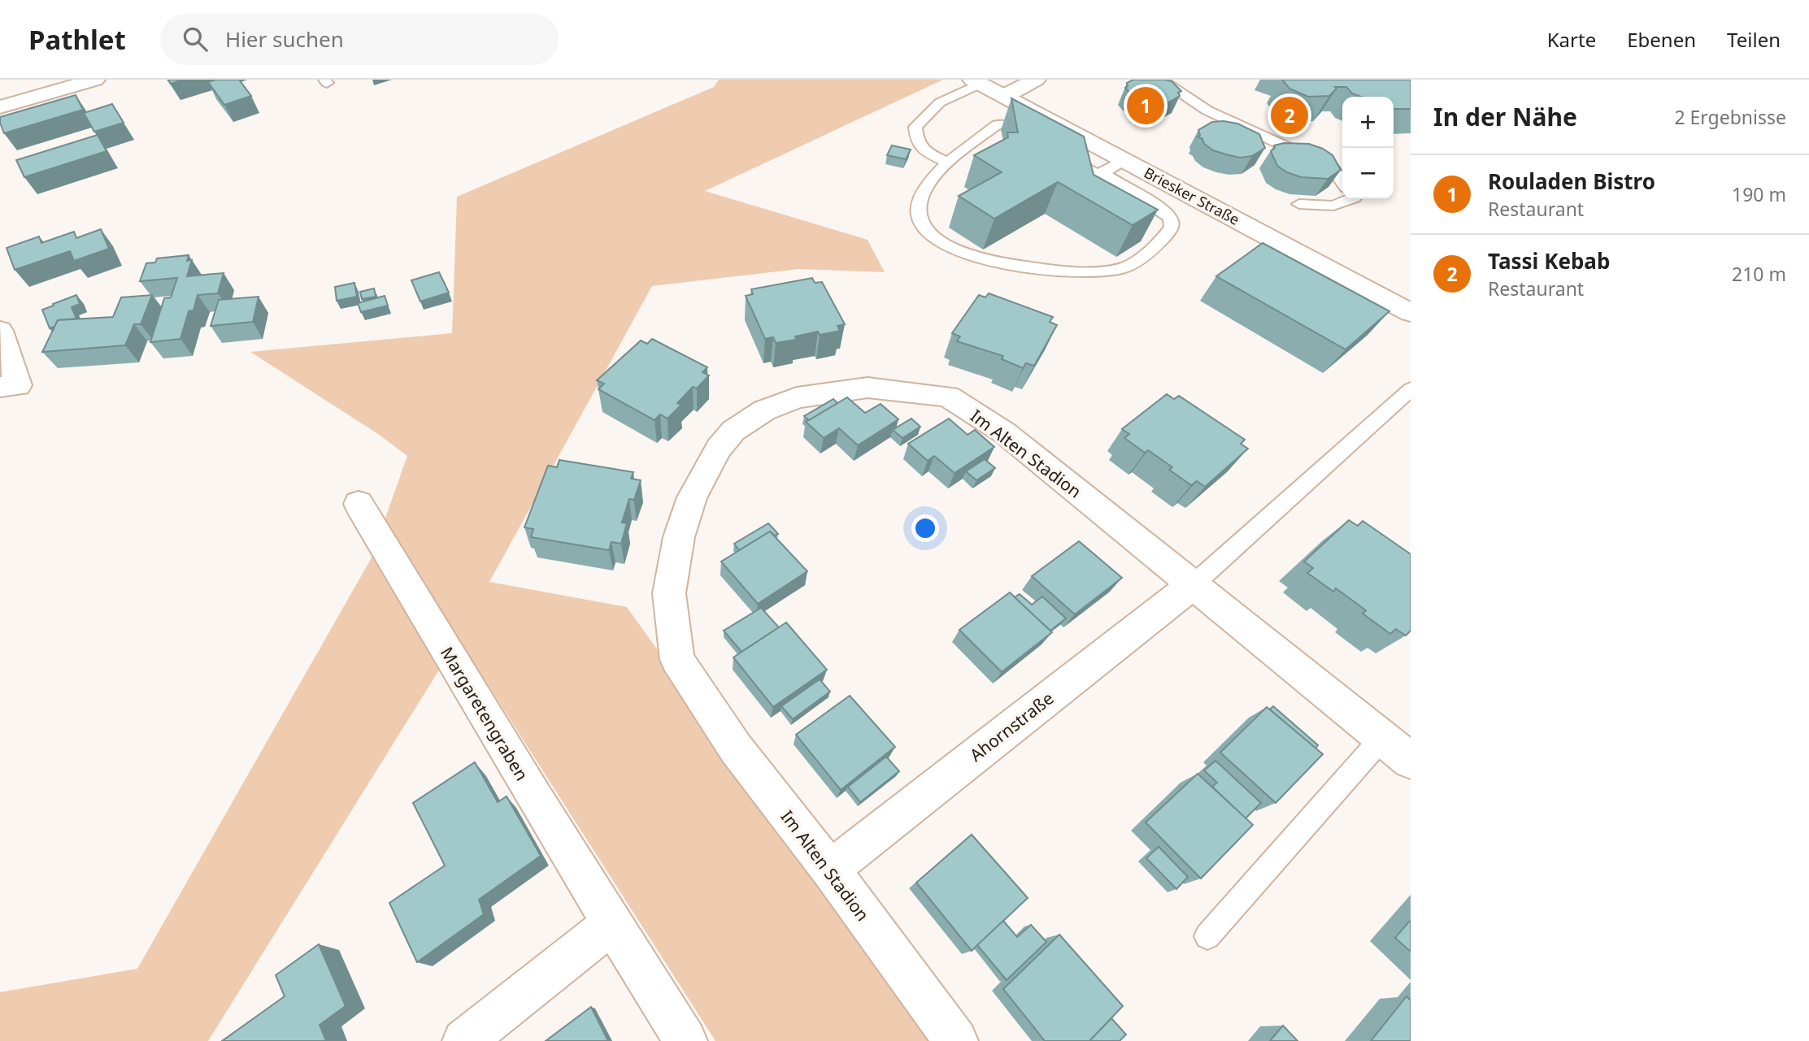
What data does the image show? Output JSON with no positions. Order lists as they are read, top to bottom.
{
  "streets": {
    "street": [
      "Briesker Straße",
      "Im Alten Stadion",
      "Margaretengraben",
      "Ahornstraße"
    ]
  },
  "crossings": [
    ["Im Alten Stadion", "Ahornstraße"]
  ],
  "page": {
    "header": "Pathlet",
    "search": "Hier suchen",
    "nav": ["Karte", "Ebenen", "Teilen"],
    "heading": ["In der Nähe", "2 Ergebnisse"],
    "pins": ["1", "2"],
    "map_buttons": ["+", "−"],
    "list": [
      {
        "mark": "1",
        "name": "Rouladen Bistro",
        "note": "Restaurant",
        "value": "190 m"
      },
      {
        "mark": "2",
        "name": "Tassi Kebab",
        "note": "Restaurant",
        "value": "210 m"
      }
    ]
  }
}
